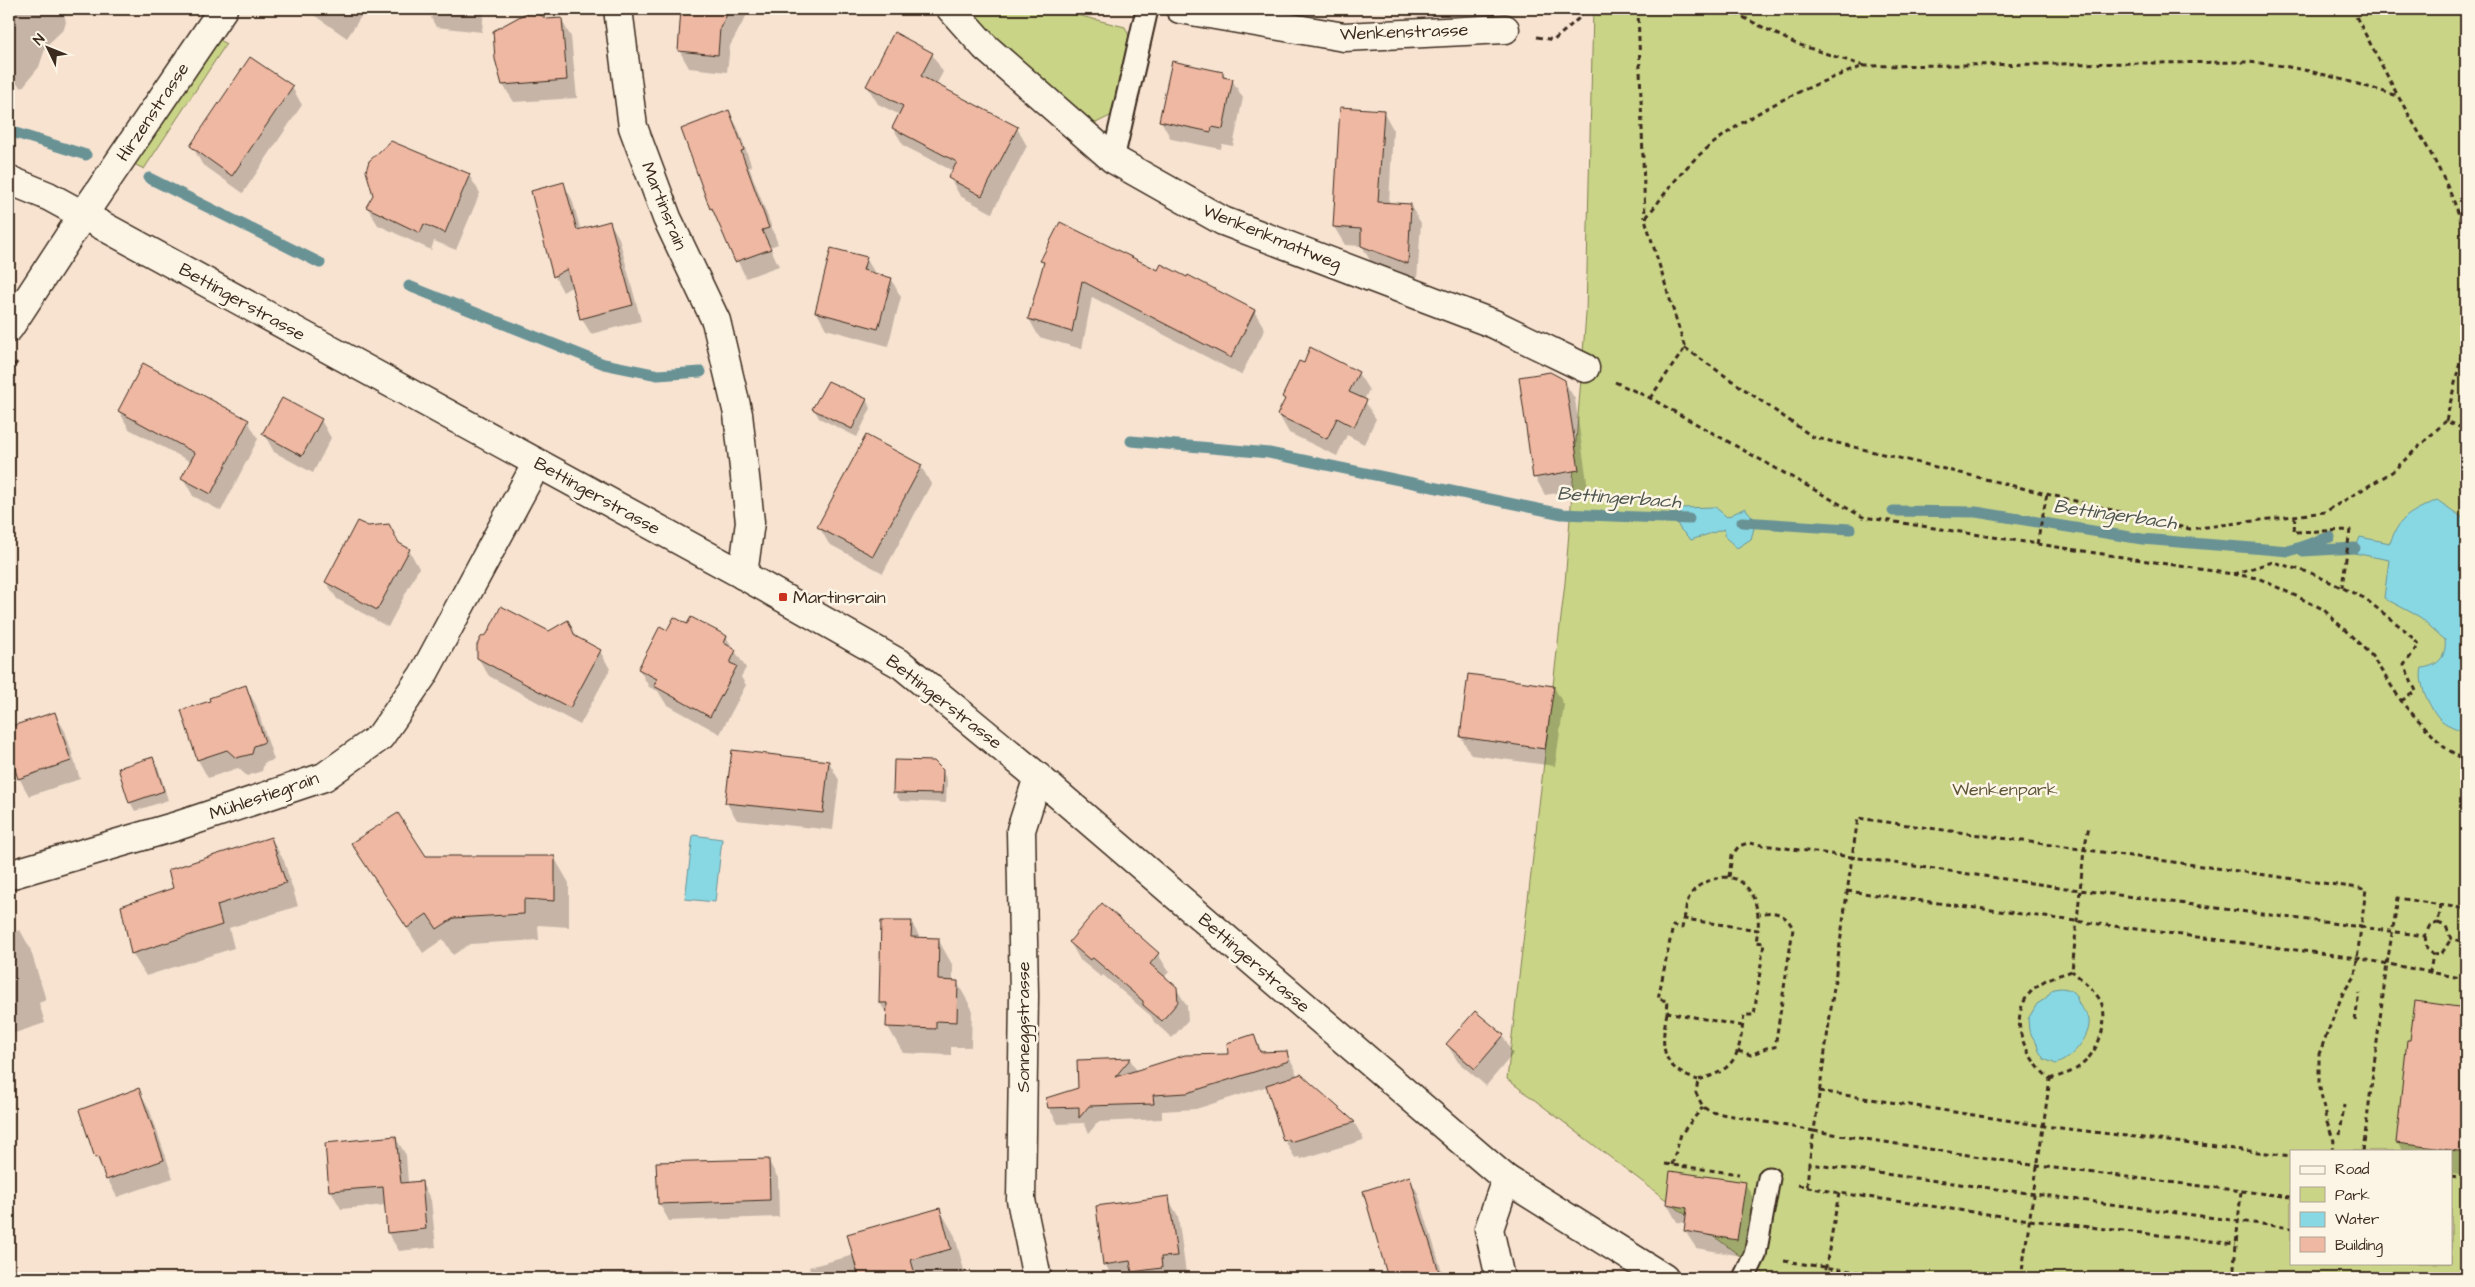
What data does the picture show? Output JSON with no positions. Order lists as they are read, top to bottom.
{
  "streets": {
    "street": [
      "Wenkenstrasse",
      "Hirzenstrasse",
      "Martinsrain",
      "Wenkenkmattweg",
      "Bettingerstrasse",
      "Mühlestiegrain",
      "Sonneggstrasse"
    ]
  },
  "crossings": [
    ["Hirzenstrasse", "Bettingerstrasse"],
    ["Martinsrain", "Bettingerstrasse"],
    ["Bettingerstrasse", "Mühlestiegrain"],
    ["Bettingerstrasse", "Sonneggstrasse"]
  ],
  "water": ["Bettingerbach"],
  "parks": ["Wenkenpark"],
  "places": {
    "transit": ["Martinsrain"]
  },
  "legend": [
    "Road",
    "Park",
    "Water",
    "Building"
  ],
  "north": "top left"
}
